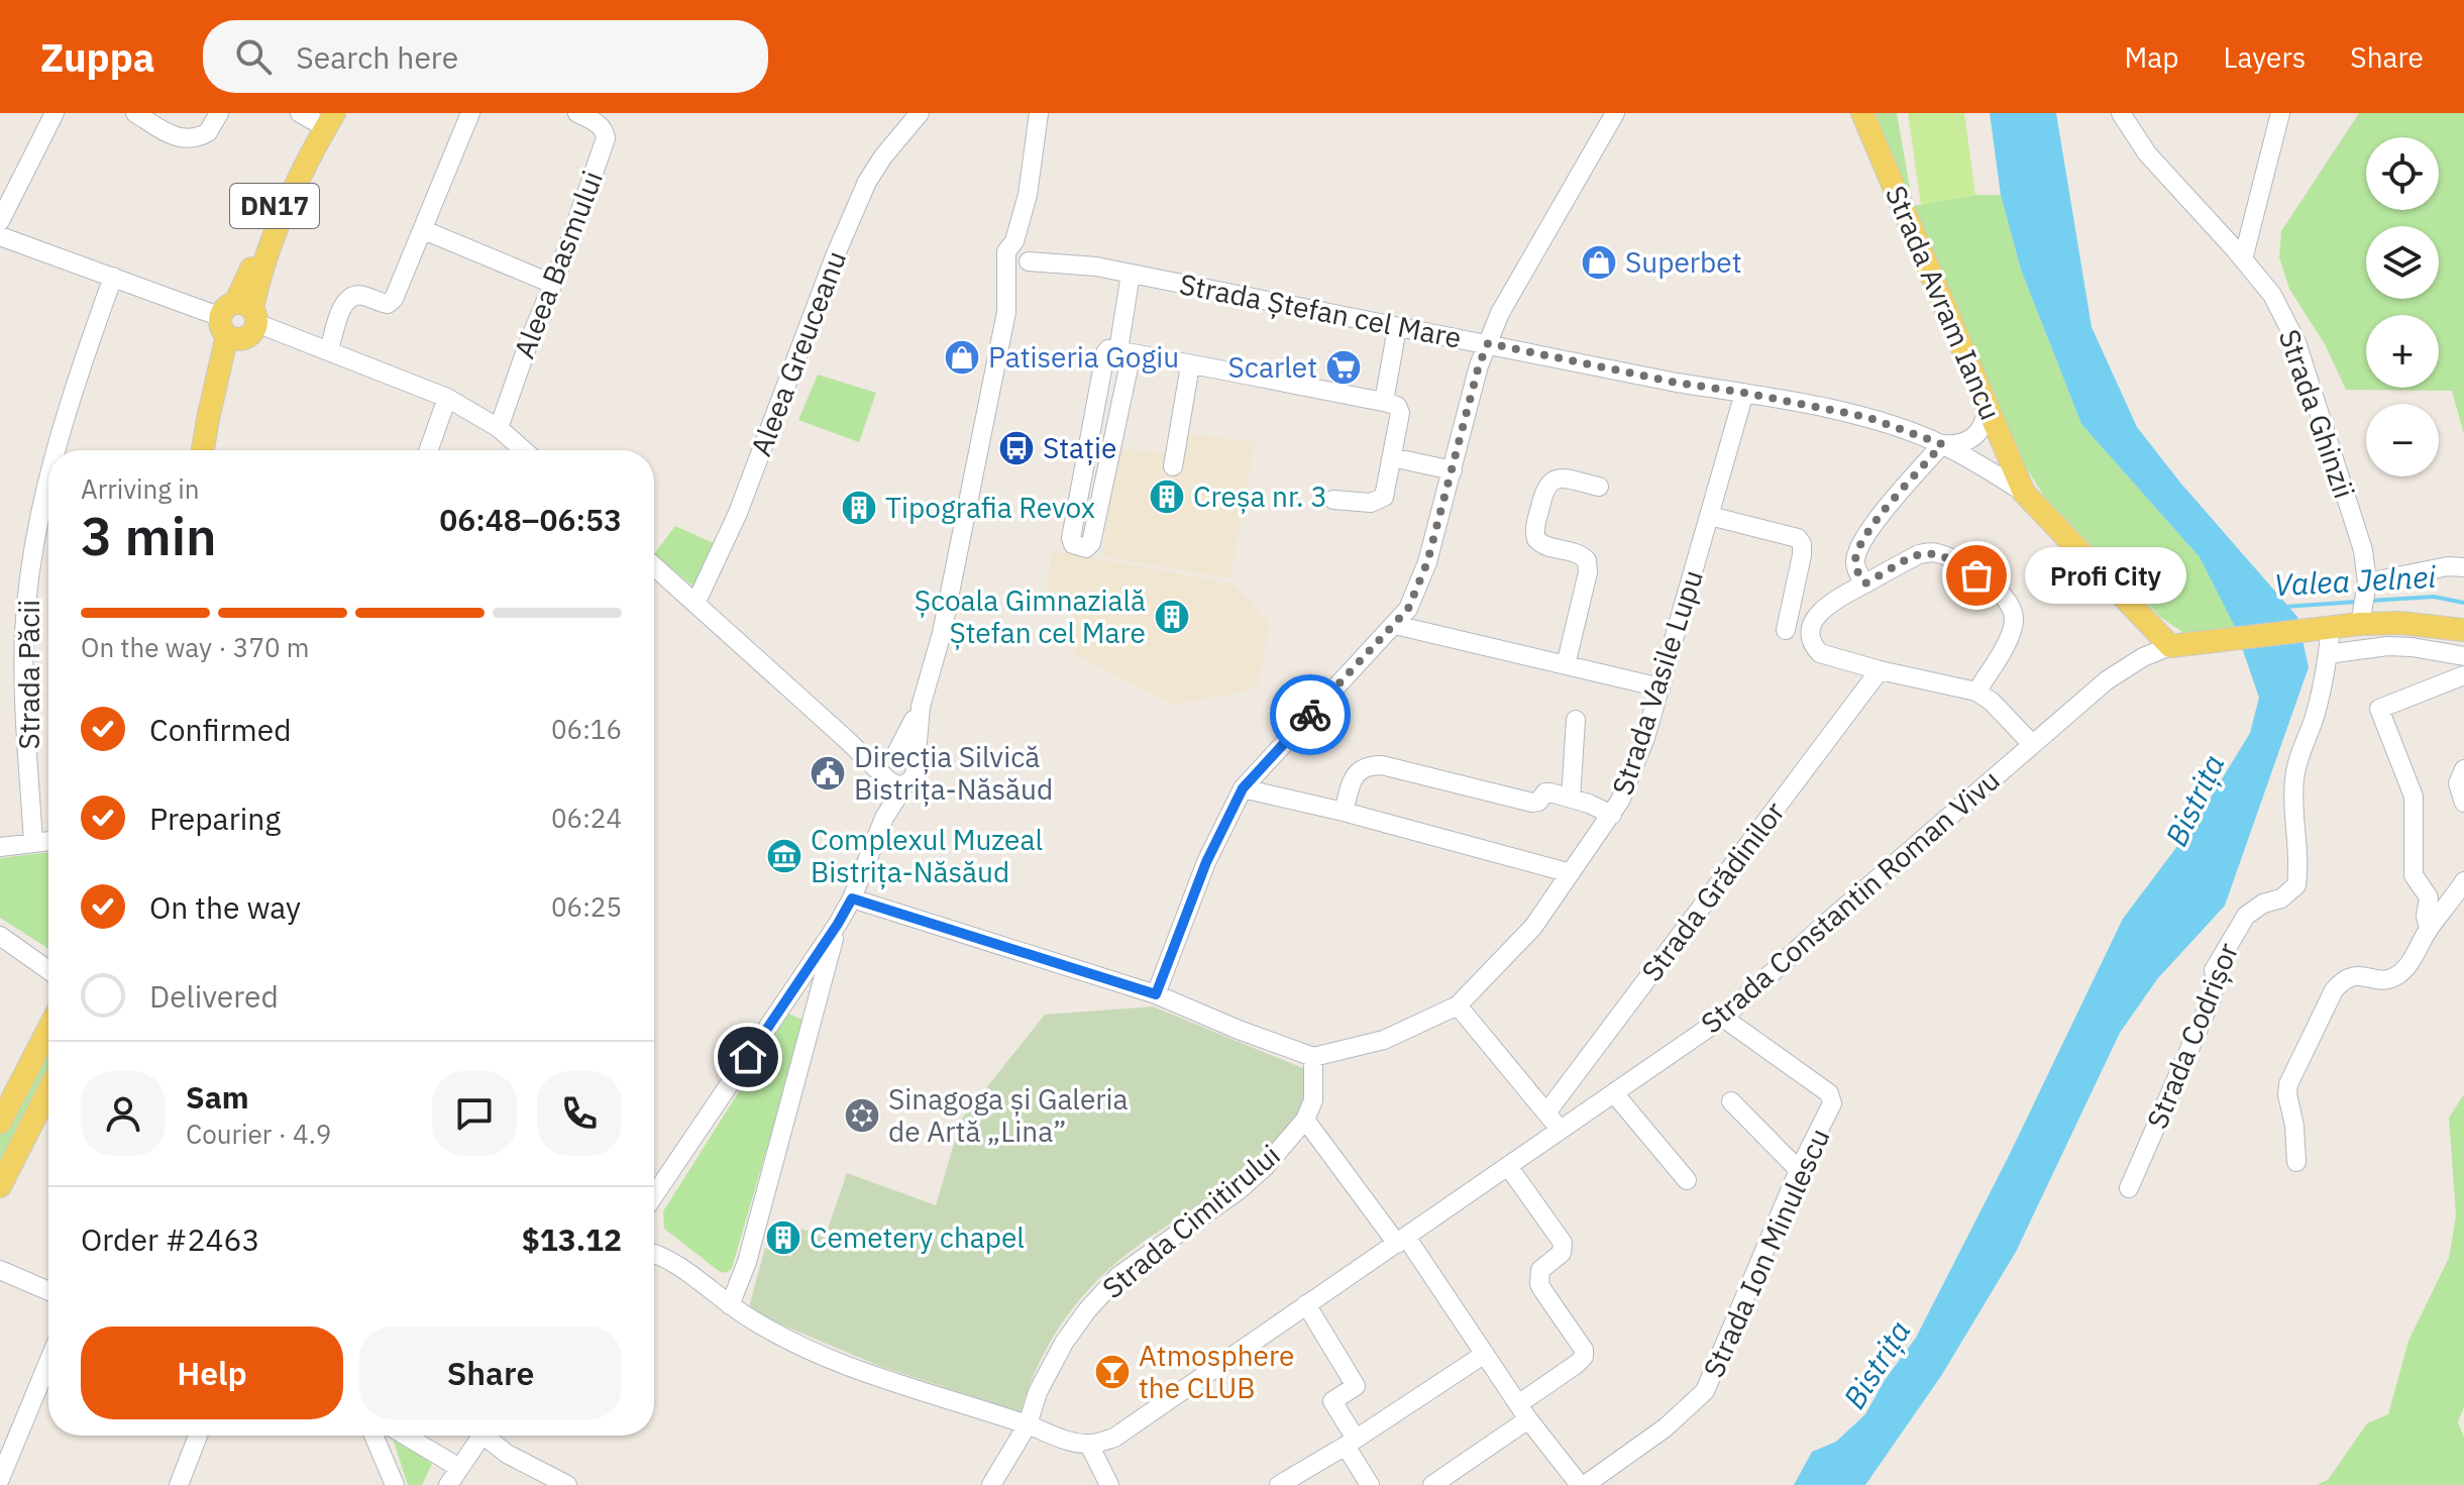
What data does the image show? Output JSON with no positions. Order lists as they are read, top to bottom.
{
  "streets": {
    "main road": ["DN17", "Strada Avram Iancu", "Strada Ștefan cel Mare"],
    "street": [
      "Aleea Basmului",
      "Aleea Greuceanu",
      "Strada Ghinzii",
      "Strada Păcii",
      "Strada Vasile Lupu",
      "Strada Grădinilor",
      "Strada Constantin Roman Vivu",
      "Strada Codrișor",
      "Strada Cimitirului",
      "Strada Ion Minulescu"
    ]
  },
  "crossings": [
    ["Strada Avram Iancu", "Strada Ștefan cel Mare"],
    ["Strada Ștefan cel Mare", "Strada Vasile Lupu"],
    ["Strada Ștefan cel Mare", "Strada Constantin Roman Vivu"],
    ["Strada Vasile Lupu", "Strada Cimitirului"],
    ["Strada Constantin Roman Vivu", "Strada Ion Minulescu"]
  ],
  "water": ["Valea Jelnei", "Bistrița"],
  "places": {
    "shop": ["Superbet", "Patiseria Gogiu"],
    "supermarket": ["Scarlet"],
    "bus stop": ["Stație"],
    "building": [
      "Creșa nr. 3",
      "Tipografia Revox",
      "Școala Gimnazială Ștefan cel Mare",
      "Cemetery chapel"
    ],
    "other": ["Profi City"],
    "public building": ["Direcția Silvică Bistrița-Năsăud"],
    "museum": ["Complexul Muzeal Bistrița-Năsăud"],
    "synagogue": ["Sinagoga și Galeria de Artă „Lina”"],
    "bar": ["Atmosphere the CLUB"]
  },
  "page": {
    "header": "Zuppa",
    "search": "Search here",
    "nav": ["Map", "Layers", "Share"],
    "map_buttons": ["+", "−"],
    "heading": ["3 min", "Arriving in", "06:48–06:53"],
    "panel": [
      "Sam",
      "Courier · 4.9",
      "Order #2463",
      "$13.12"
    ],
    "bubble": "Profi City",
    "bar": "On the way · 370 m",
    "list": [
      ["Confirmed", "06:16"],
      ["Preparing", "06:24"],
      ["On the way", "06:25"],
      "Delivered"
    ],
    "buttons": ["Help", "Share"]
  }
}
